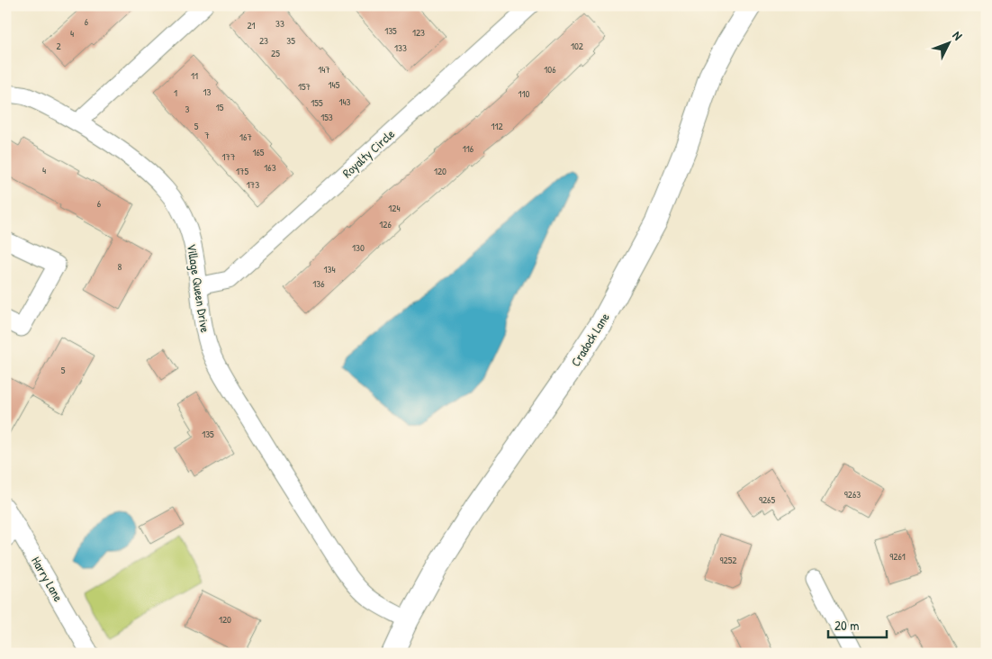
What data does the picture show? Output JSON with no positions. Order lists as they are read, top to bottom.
{
  "streets": {
    "street": [
      "Royalty Circle",
      "Village Queen Drive",
      "Cradock Lane",
      "Harry Lane"
    ]
  },
  "crossings": [
    ["Royalty Circle", "Village Queen Drive"],
    ["Village Queen Drive", "Cradock Lane"]
  ],
  "house_numbers": [
    "6",
    "33",
    "21",
    "135",
    "123",
    "4",
    "23",
    "35",
    "2",
    "102",
    "133",
    "25",
    "147",
    "106",
    "11",
    "145",
    "157",
    "13",
    "1",
    "110",
    "143",
    "155",
    "15",
    "3",
    "153",
    "5",
    "112",
    "7",
    "167",
    "116",
    "165",
    "177",
    "163",
    "4",
    "175",
    "120",
    "173",
    "6",
    "124",
    "126",
    "130",
    "8",
    "134",
    "136",
    "5",
    "135",
    "9263",
    "9265",
    "9261",
    "9252",
    "120"
  ],
  "scale_bar": "20 m",
  "north": "top right"
}
